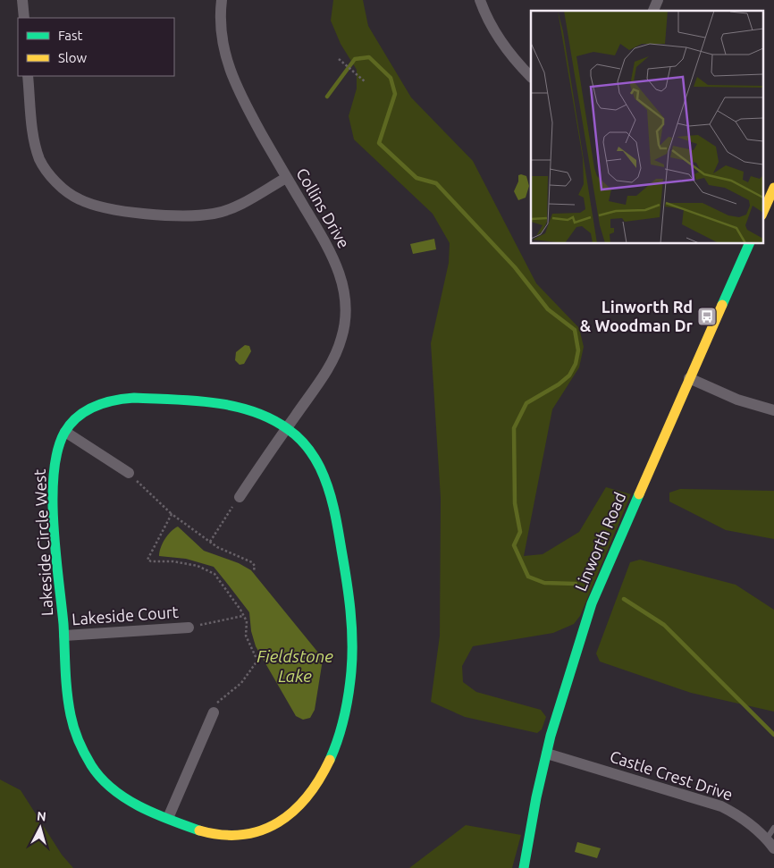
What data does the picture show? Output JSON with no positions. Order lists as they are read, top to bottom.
{
  "streets": {
    "street": [
      "Collins Drive",
      "Linworth Road",
      "Lakeside Circle West",
      "Lakeside Court",
      "Castle Crest Drive"
    ]
  },
  "crossings": [
    ["Collins Drive", "Lakeside Circle West"],
    ["Linworth Road", "Castle Crest Drive"],
    ["Lakeside Circle West", "Lakeside Court"]
  ],
  "water": ["Fieldstone Lake"],
  "places": {
    "bus stop": ["Linworth Rd & Woodman Dr"]
  },
  "legend": ["Fast", "Slow"],
  "north": "top"
}
